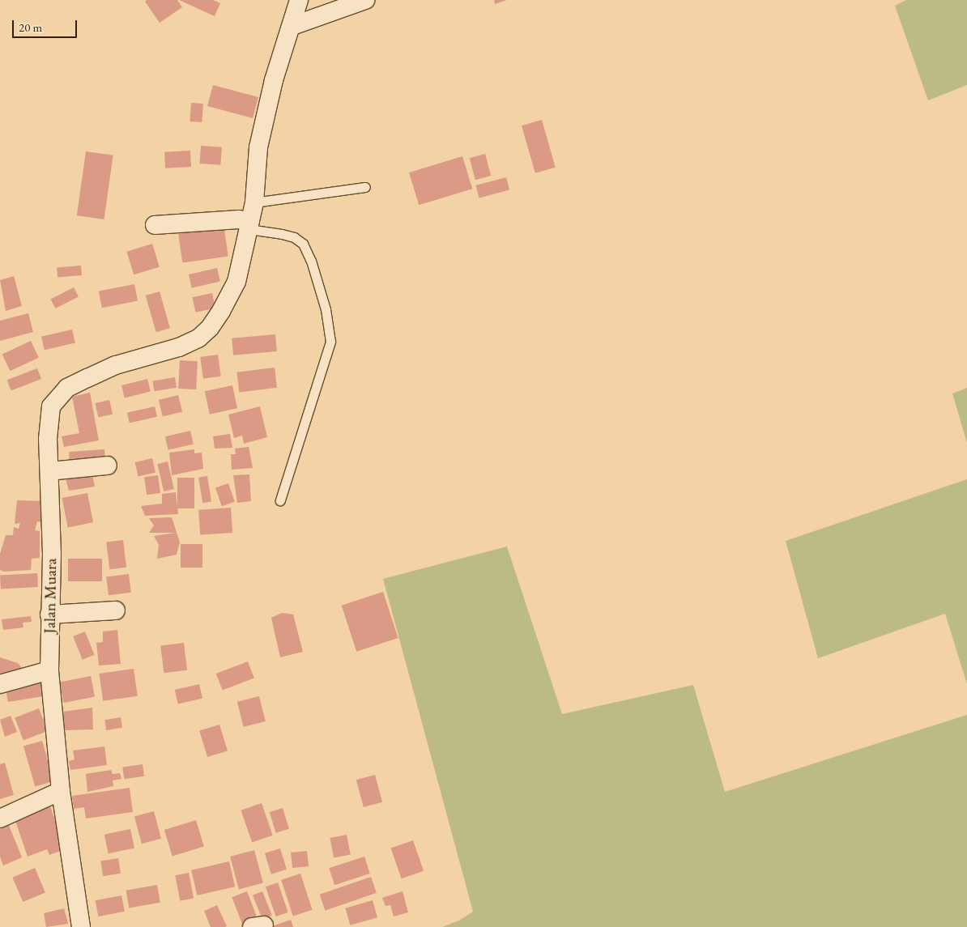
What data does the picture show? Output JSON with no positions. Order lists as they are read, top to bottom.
{
  "streets": {
    "street": ["Jalan Muara"]
  },
  "scale_bar": "20 m"
}
